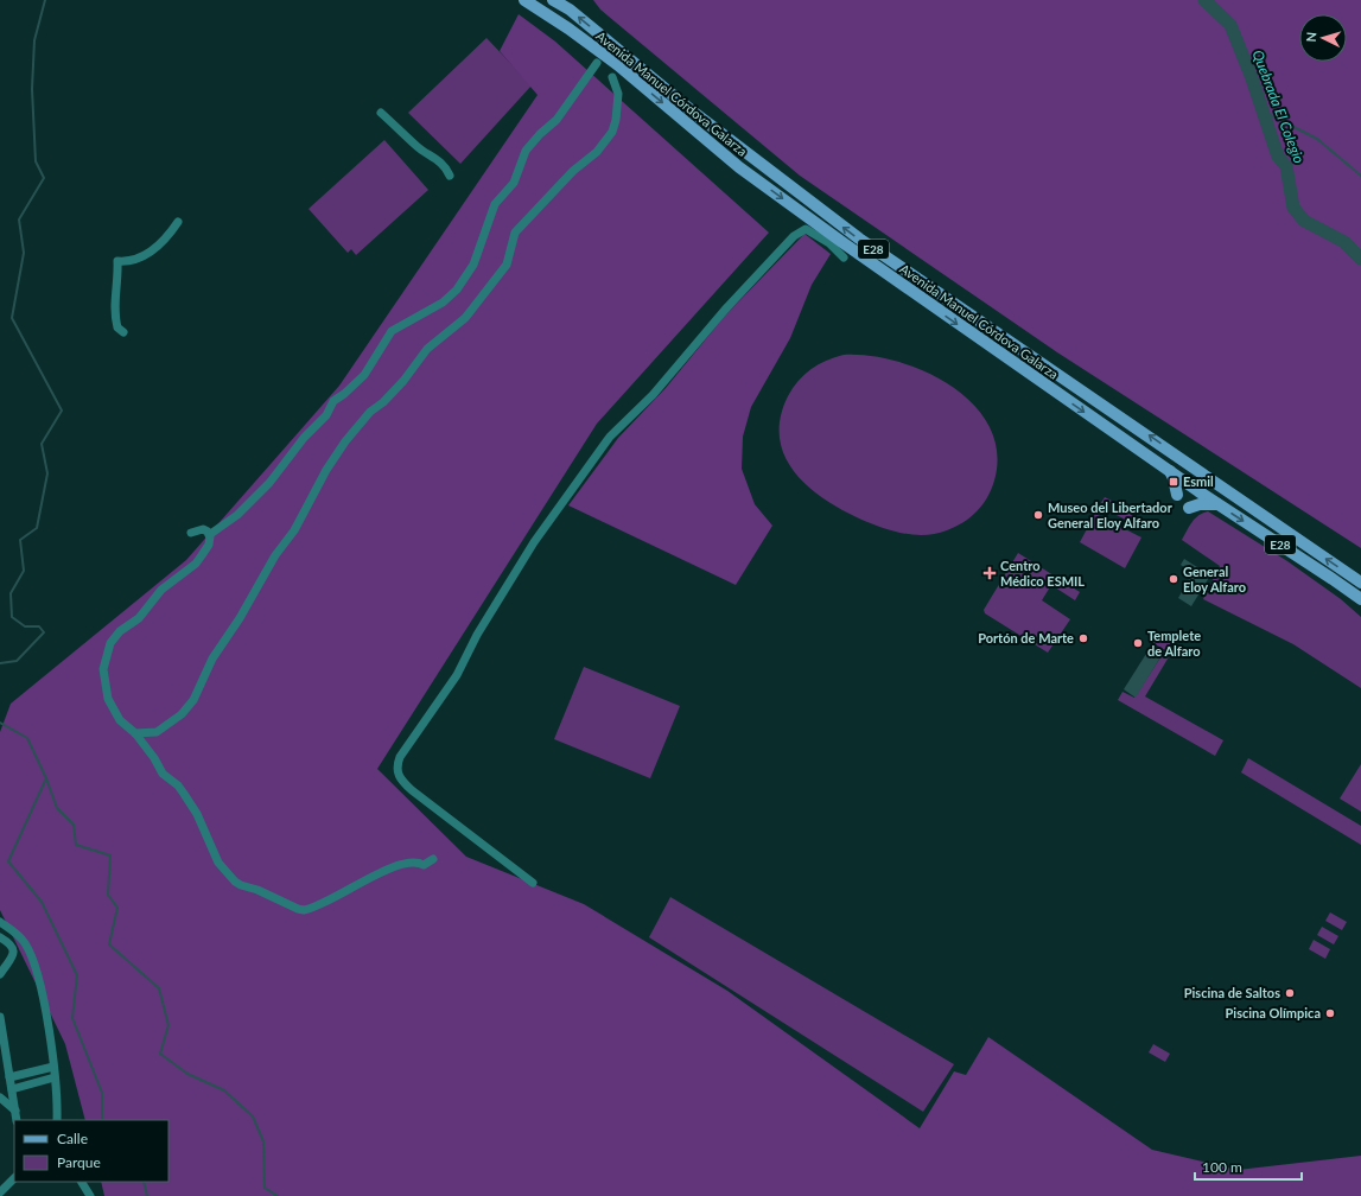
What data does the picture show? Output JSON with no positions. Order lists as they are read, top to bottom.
{
  "streets": {
    "main road": ["Avenida Manuel Córdova Galarza", "E28"]
  },
  "water": ["Quebrada El Colegio"],
  "places": {
    "transit": ["Esmil"],
    "other": [
      "Museo del Libertador General Eloy Alfaro",
      "General Eloy Alfaro",
      "Portón de Marte",
      "Templete de Alfaro",
      "Piscina de Saltos",
      "Piscina Olímpica"
    ],
    "health": ["Centro Médico ESMIL"]
  },
  "legend": ["Calle", "Parque"],
  "scale_bar": "100 m",
  "north": "left"
}
